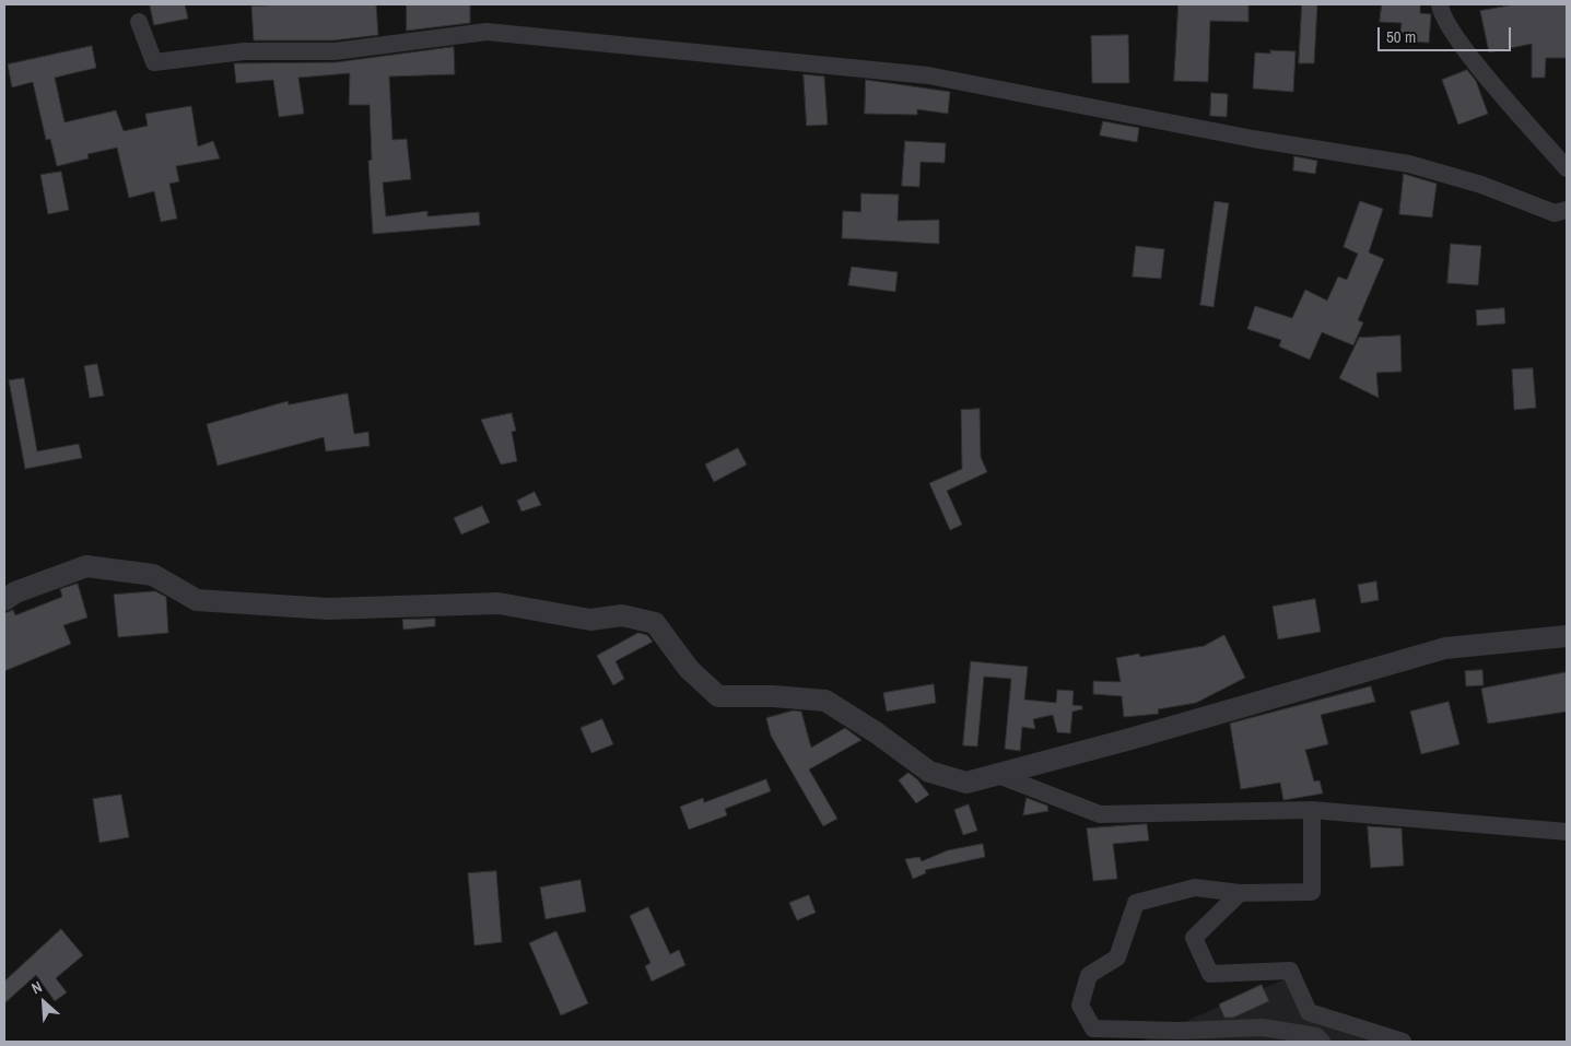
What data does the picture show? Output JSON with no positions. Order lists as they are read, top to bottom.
{
  "scale_bar": "50 m",
  "north": "top left"
}
